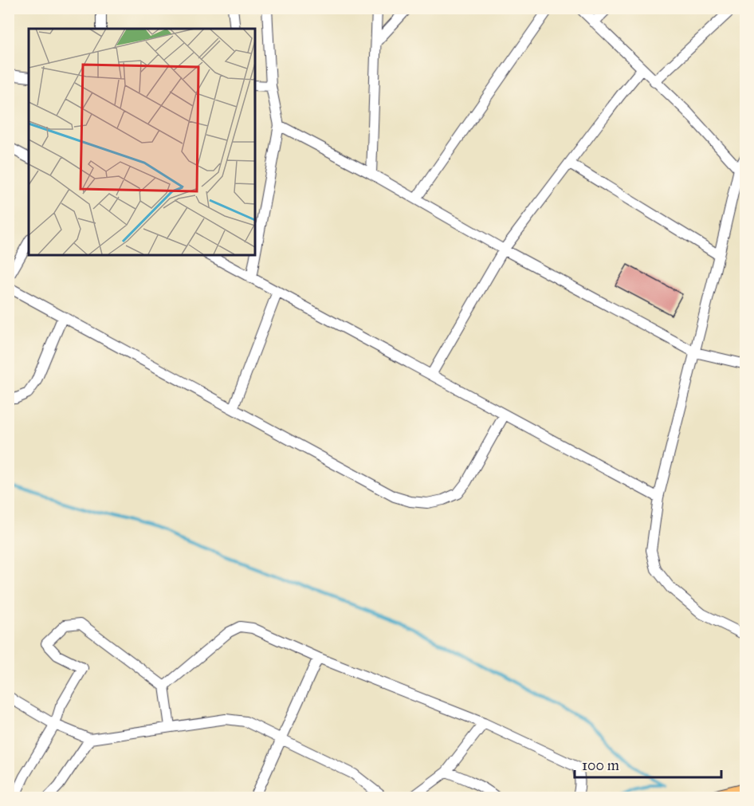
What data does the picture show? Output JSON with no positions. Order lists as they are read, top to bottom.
{
  "scale_bar": "100 m"
}
